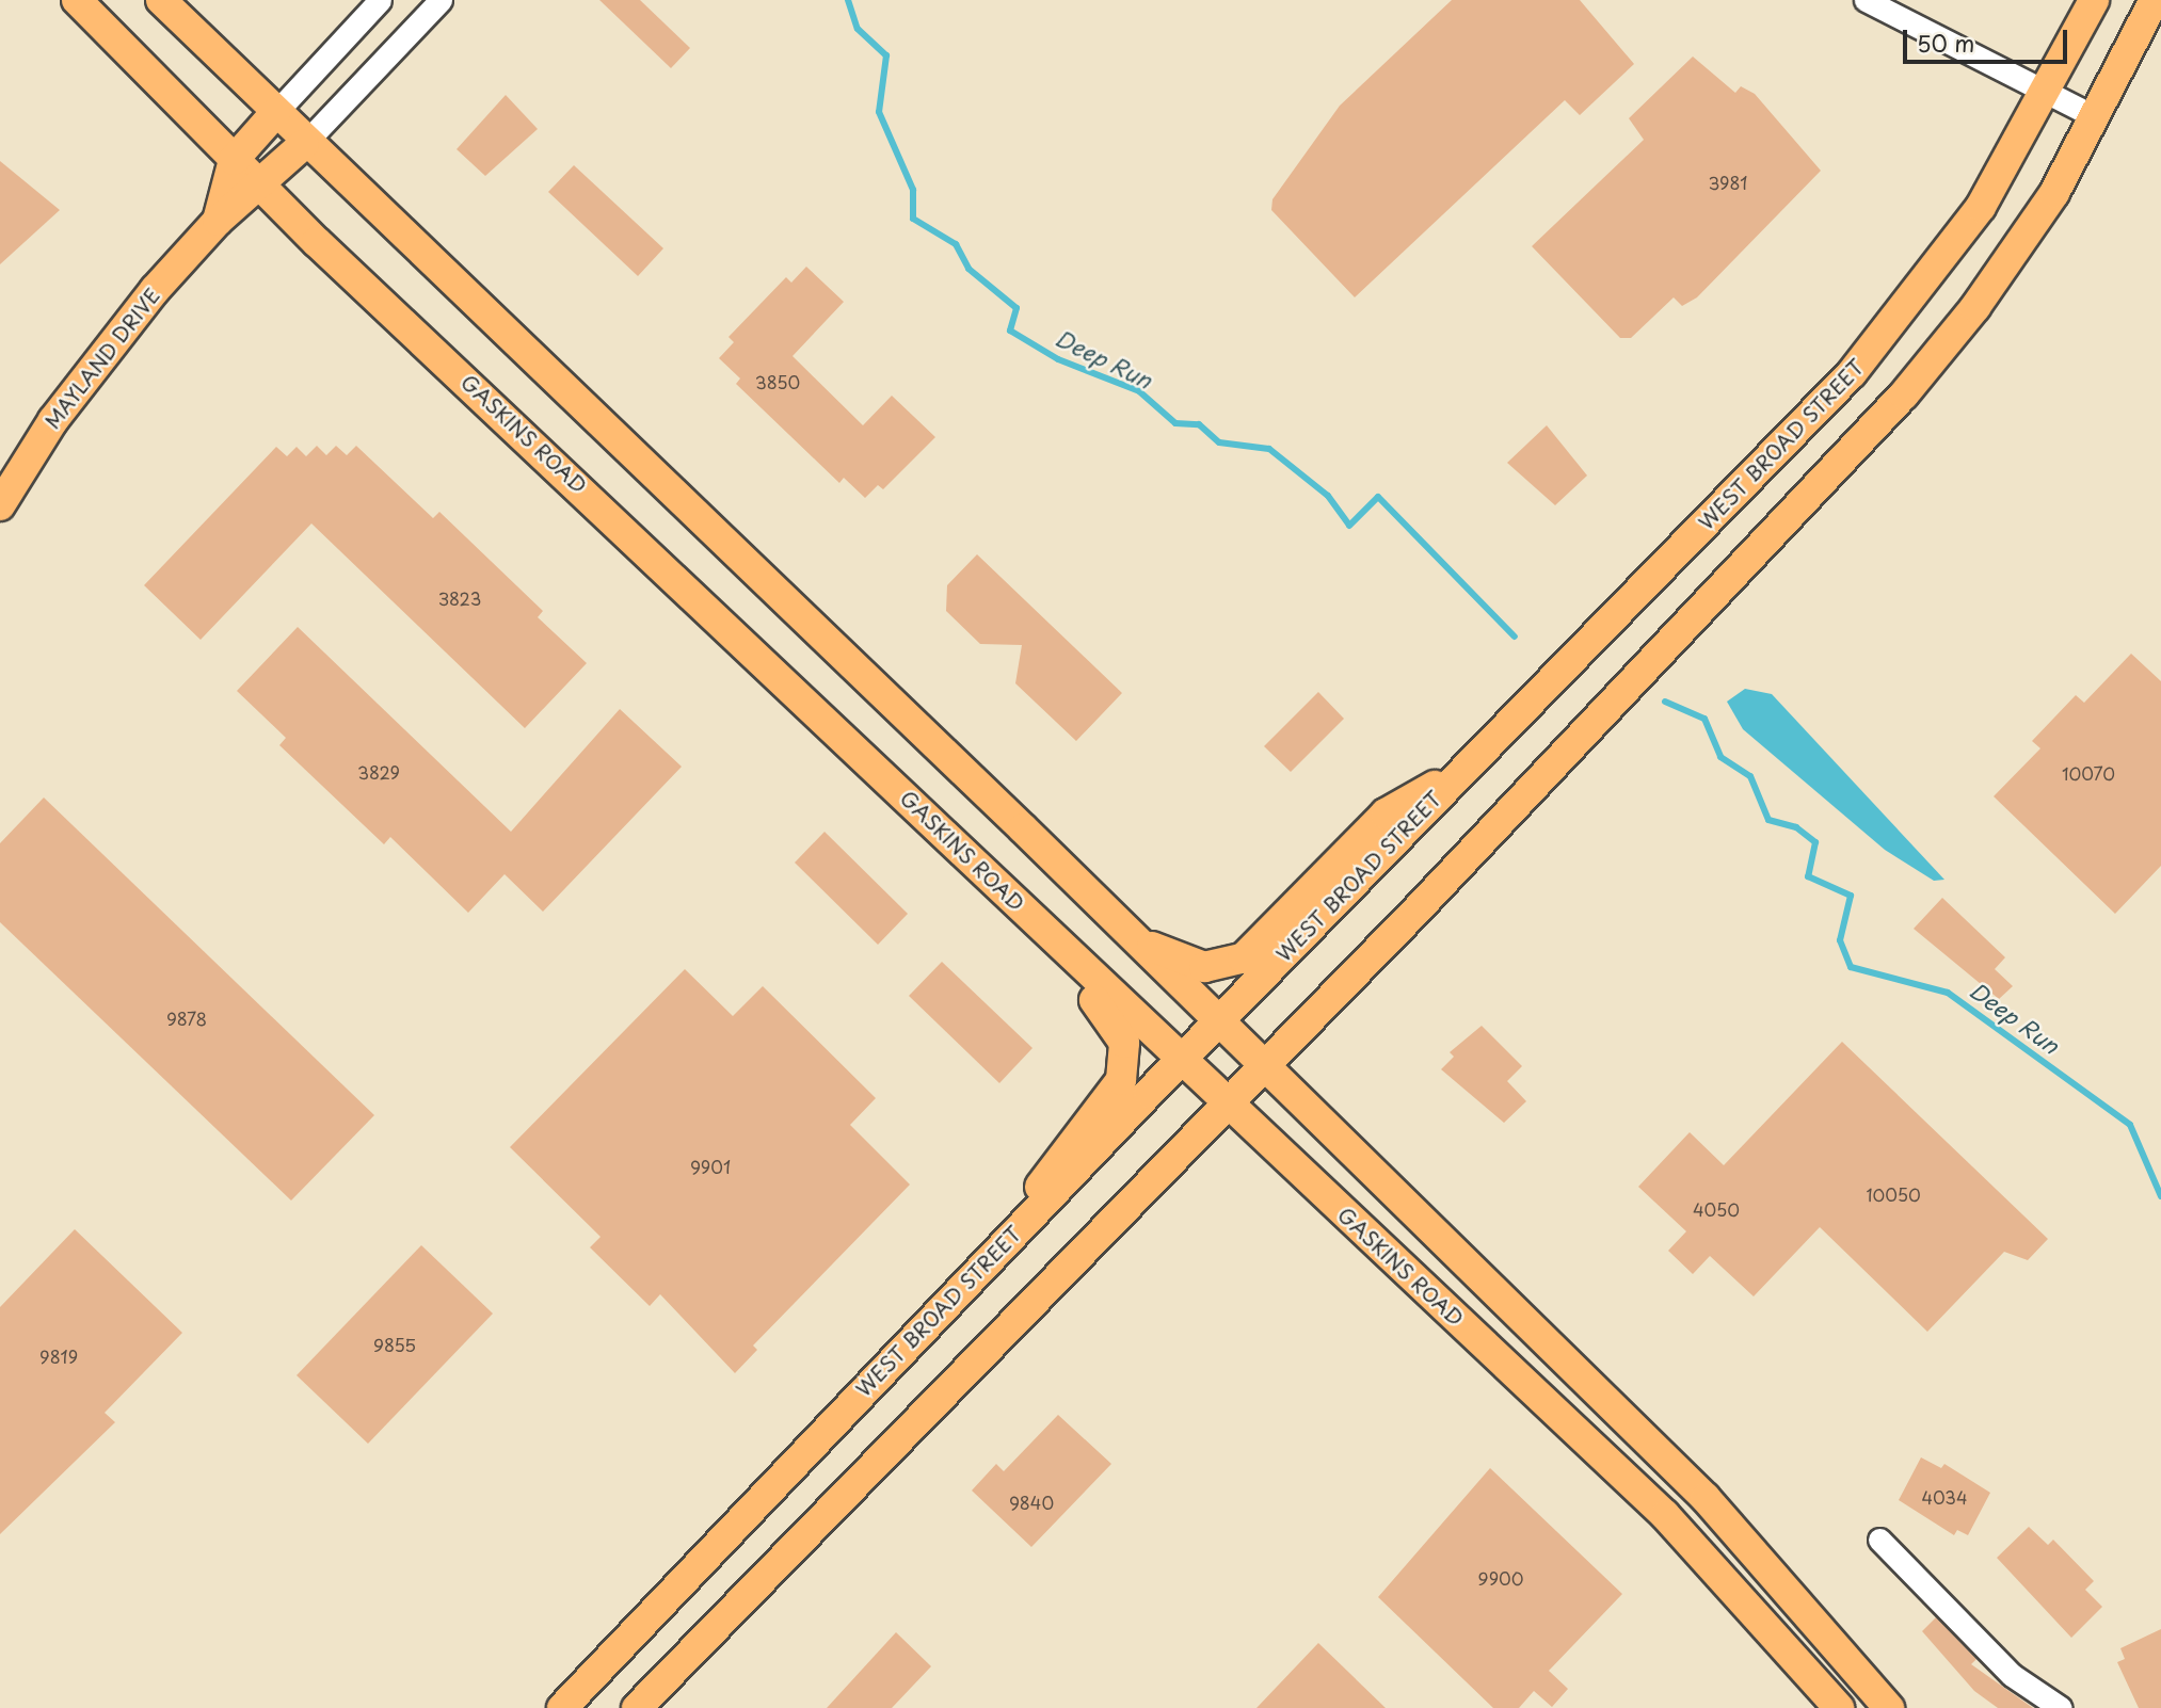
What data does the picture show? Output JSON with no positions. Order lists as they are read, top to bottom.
{
  "streets": {
    "main road": ["MAYLAND DRIVE", "GASKINS ROAD", "WEST BROAD STREET"]
  },
  "crossings": [
    ["MAYLAND DRIVE", "GASKINS ROAD"],
    ["GASKINS ROAD", "WEST BROAD STREET"]
  ],
  "water": ["Deep Run"],
  "house_numbers": [
    "3981",
    "3850",
    "3823",
    "3829",
    "10070",
    "9878",
    "9901",
    "10050",
    "4050",
    "9855",
    "9819",
    "4034",
    "9840",
    "9900"
  ],
  "scale_bar": "50 m"
}
